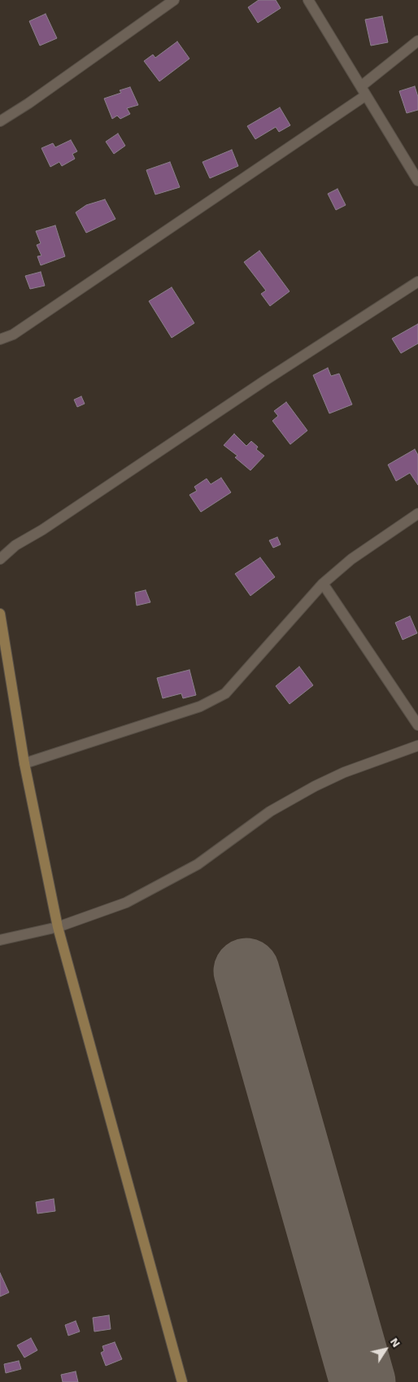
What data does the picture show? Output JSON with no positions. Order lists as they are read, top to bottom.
{
  "north": "top right"
}
